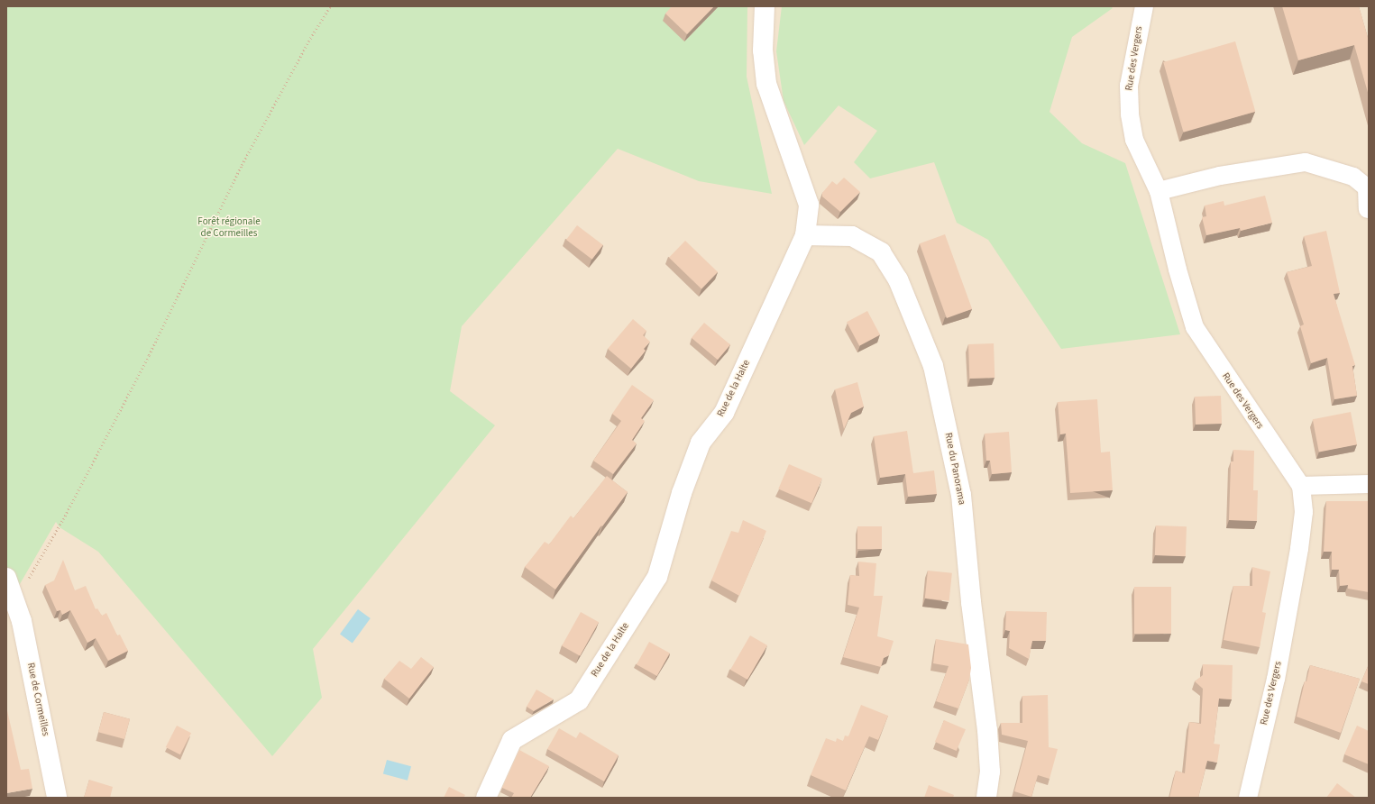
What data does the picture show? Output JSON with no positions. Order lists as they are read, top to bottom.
{
  "streets": {
    "street": [
      "Rue des Vergers",
      "Rue de la Halte",
      "Rue du Panorama",
      "Rue de Cormeilles"
    ]
  },
  "crossings": [
    ["Rue de la Halte", "Rue du Panorama"]
  ],
  "parks": ["Forêt régionale de Cormeilles"]
}
